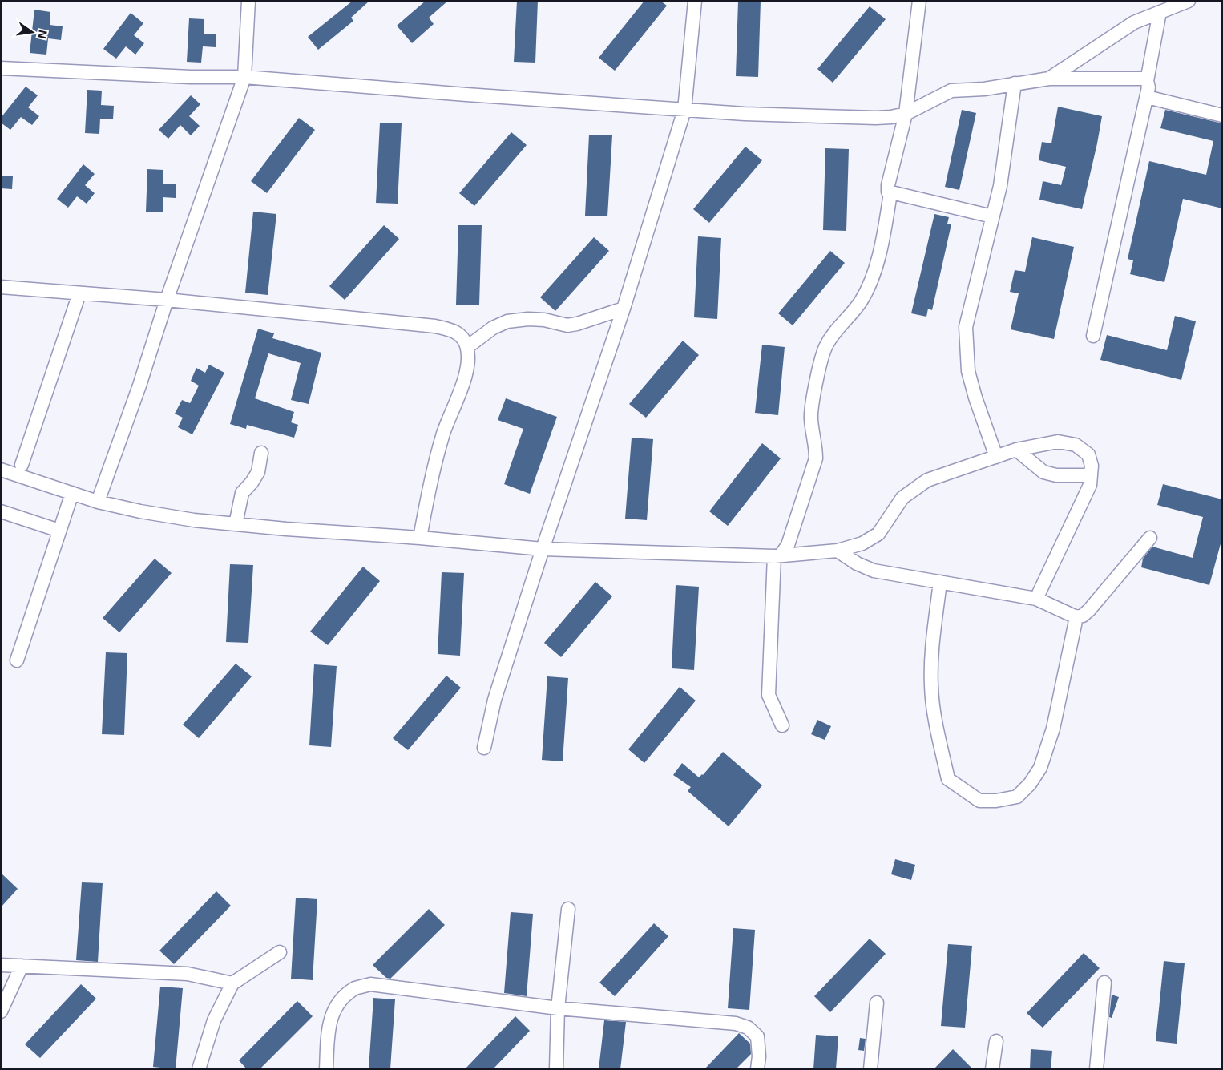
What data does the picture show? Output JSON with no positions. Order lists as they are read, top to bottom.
{
  "north": "right"
}
